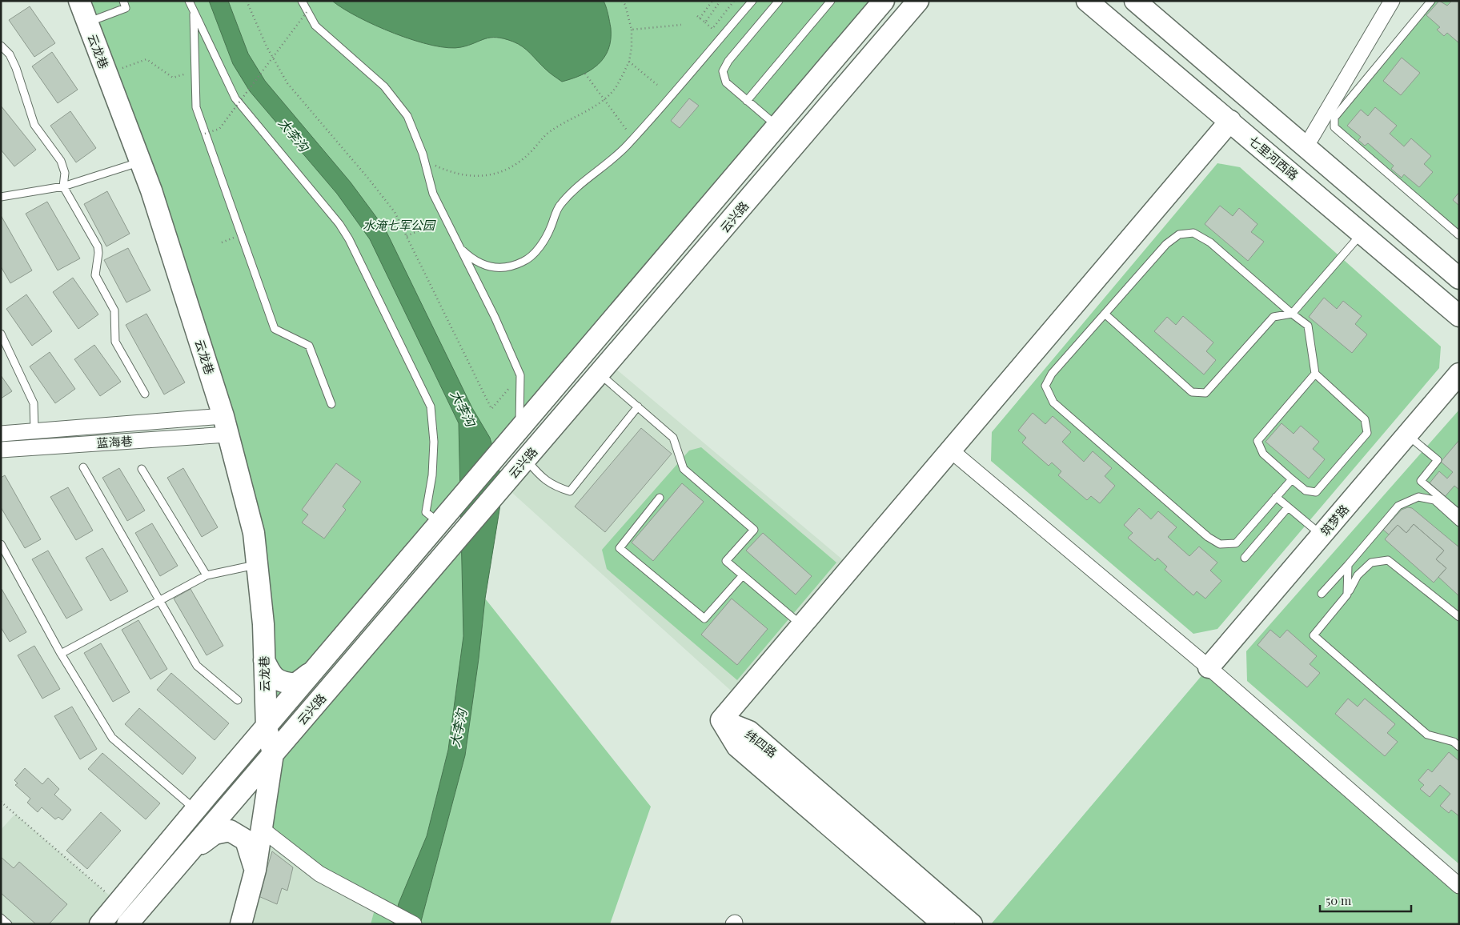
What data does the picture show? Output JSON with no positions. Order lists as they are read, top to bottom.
{
  "streets": {
    "street": [
      "云龙巷",
      "七里河西路",
      "云兴路",
      "蓝海巷",
      "筑梦路",
      "纬四路"
    ]
  },
  "crossings": [
    ["云龙巷", "云兴路"],
    ["云龙巷", "蓝海巷"]
  ],
  "water": ["大李沟"],
  "parks": ["水淹七军公园"],
  "scale_bar": "50 m"
}
